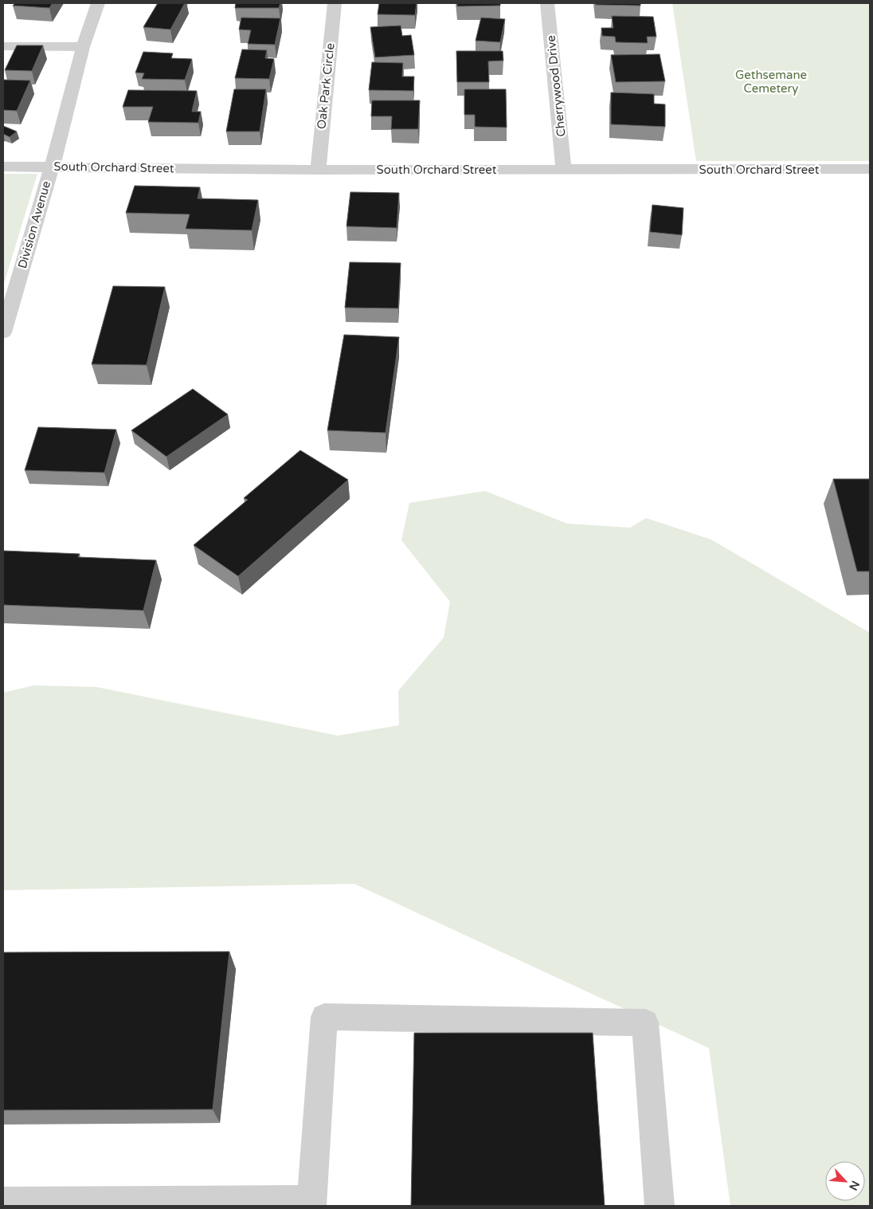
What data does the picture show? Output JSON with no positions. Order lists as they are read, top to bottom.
{
  "streets": {
    "street": [
      "Oak Park Circle",
      "Cherrywood Drive",
      "South Orchard Street",
      "Division Avenue"
    ]
  },
  "crossings": [
    ["Oak Park Circle", "South Orchard Street"],
    ["Cherrywood Drive", "South Orchard Street"],
    ["South Orchard Street", "Division Avenue"]
  ],
  "parks": ["Gethsemane Cemetery"],
  "north": "bottom right"
}
